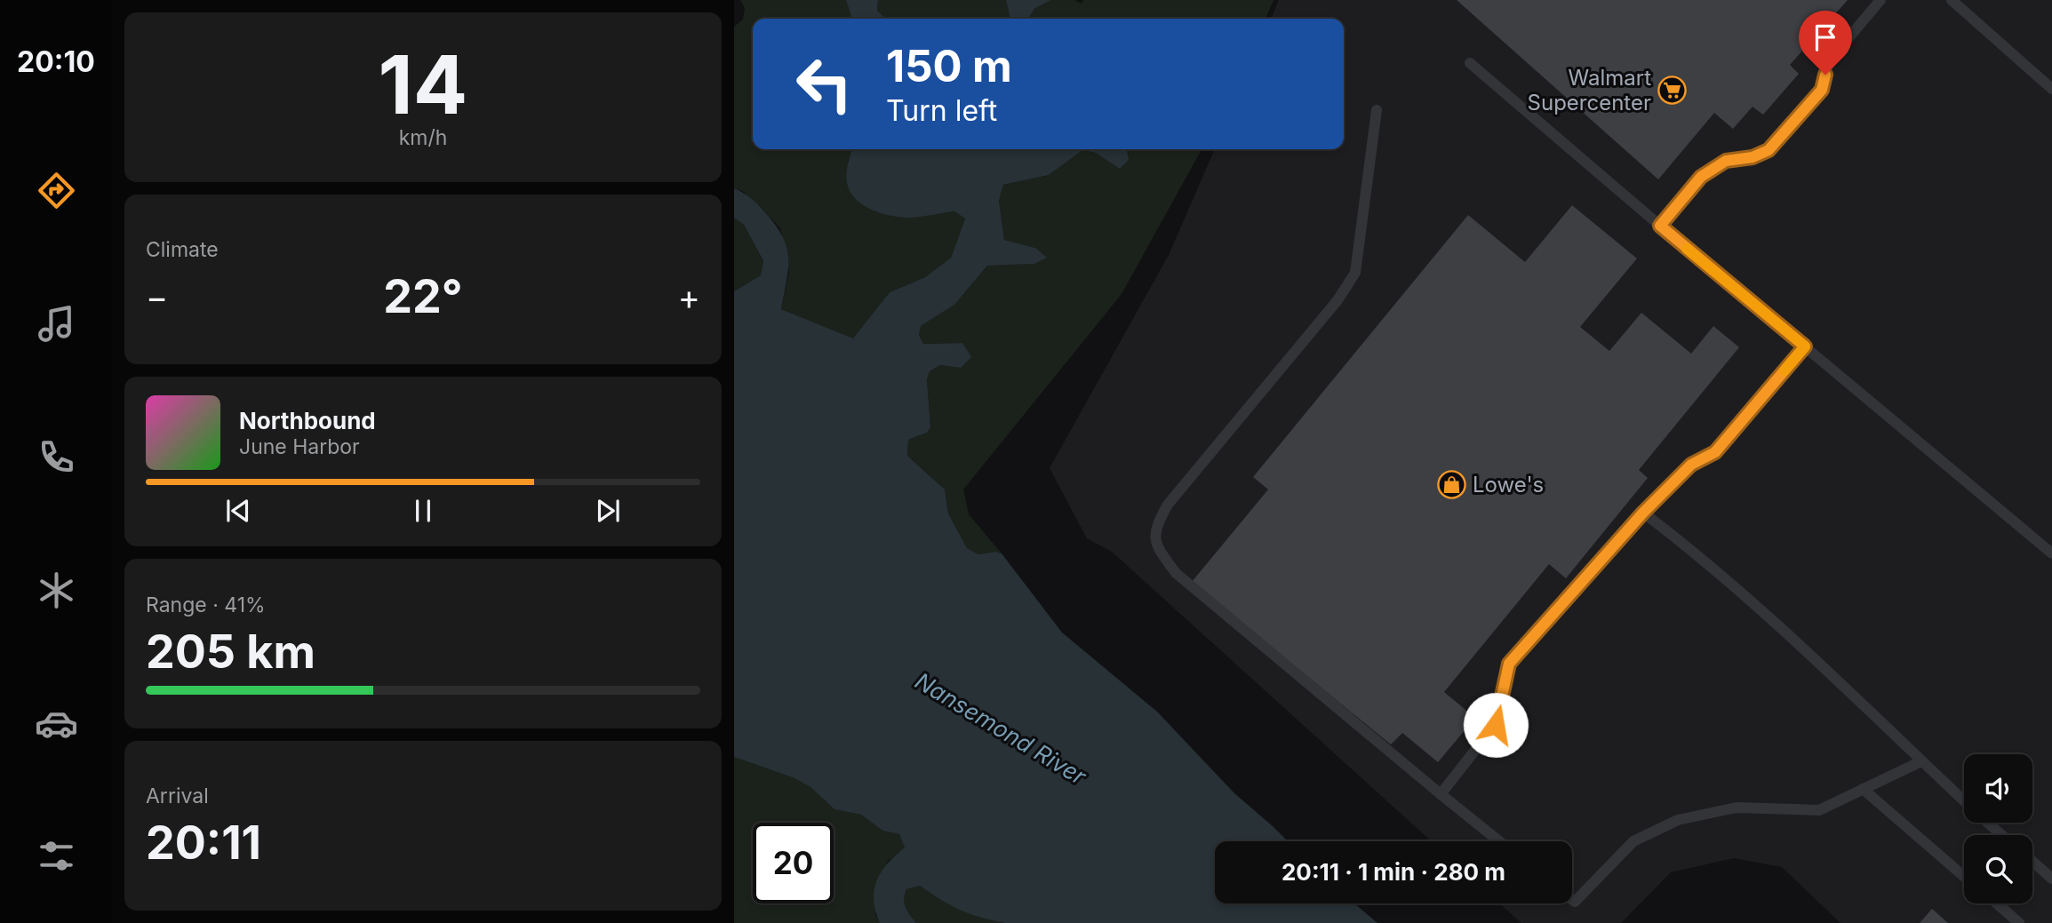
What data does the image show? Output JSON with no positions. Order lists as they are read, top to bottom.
{
  "water": ["Nansemond River"],
  "places": {
    "supermarket": ["Walmart Supercenter"],
    "shop": ["Lowe's"]
  },
  "page": {
    "tabs": "20:10",
    "tile": [
      ["14", "km/h"],
      "Climate",
      ["Range · 41%", "205 km"],
      ["Arrival", "20:11"]
    ],
    "turn": ["150 m", "Turn left"],
    "heat": ["−", "22°", "+"],
    "song": ["Northbound", "June Harbor"],
    "limit": "20",
    "trip": "20:11 · 1 min · 280 m"
  }
}
